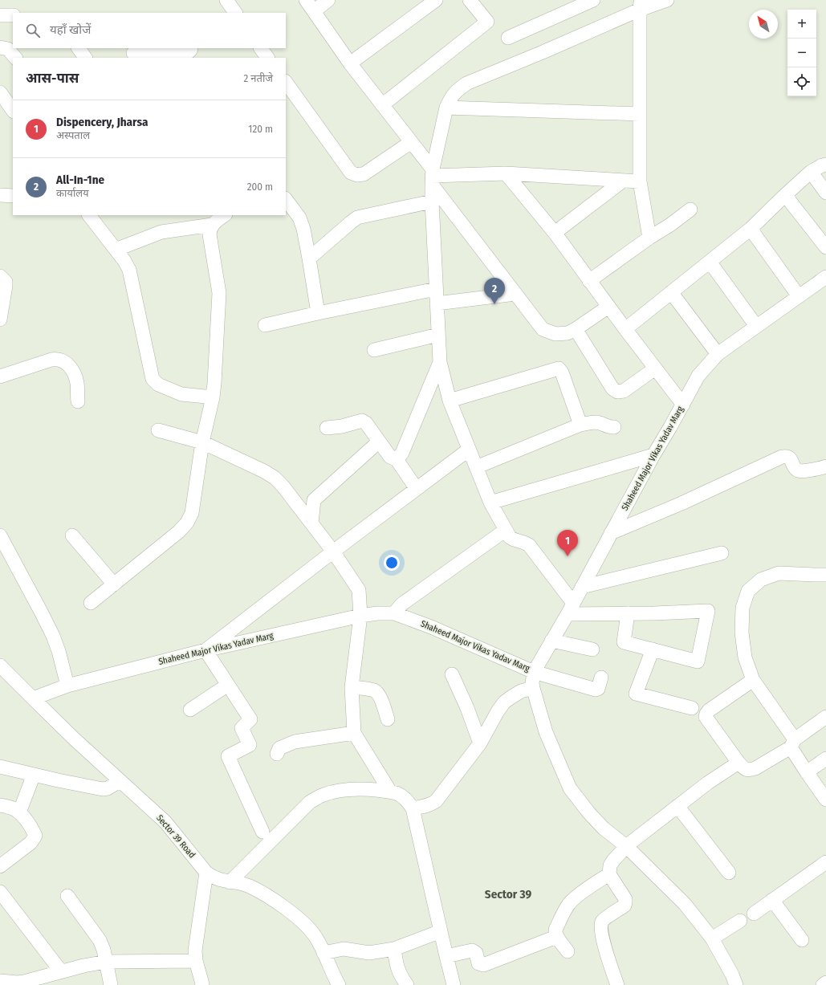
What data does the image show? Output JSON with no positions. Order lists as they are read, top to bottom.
{
  "streets": {
    "street": ["Shaheed Major Vikas Yadav Marg", "Sector 39 Road"]
  },
  "crossings": [
    ["Shaheed Major Vikas Yadav Marg", "Sector 39 Road"]
  ],
  "districts": ["Sector 39"],
  "north": "top left",
  "page": {
    "map_buttons": ["+", "−"],
    "search": "यहाँ खोजें",
    "heading": ["आस-पास", "2 नतीजे"],
    "list": [
      {
        "mark": "1",
        "name": "Dispencery, Jharsa",
        "note": "अस्पताल",
        "value": "120 m"
      },
      {
        "mark": "2",
        "name": "All-In-1ne",
        "note": "कार्यालय",
        "value": "200 m"
      }
    ],
    "pins": ["2", "1"]
  }
}
